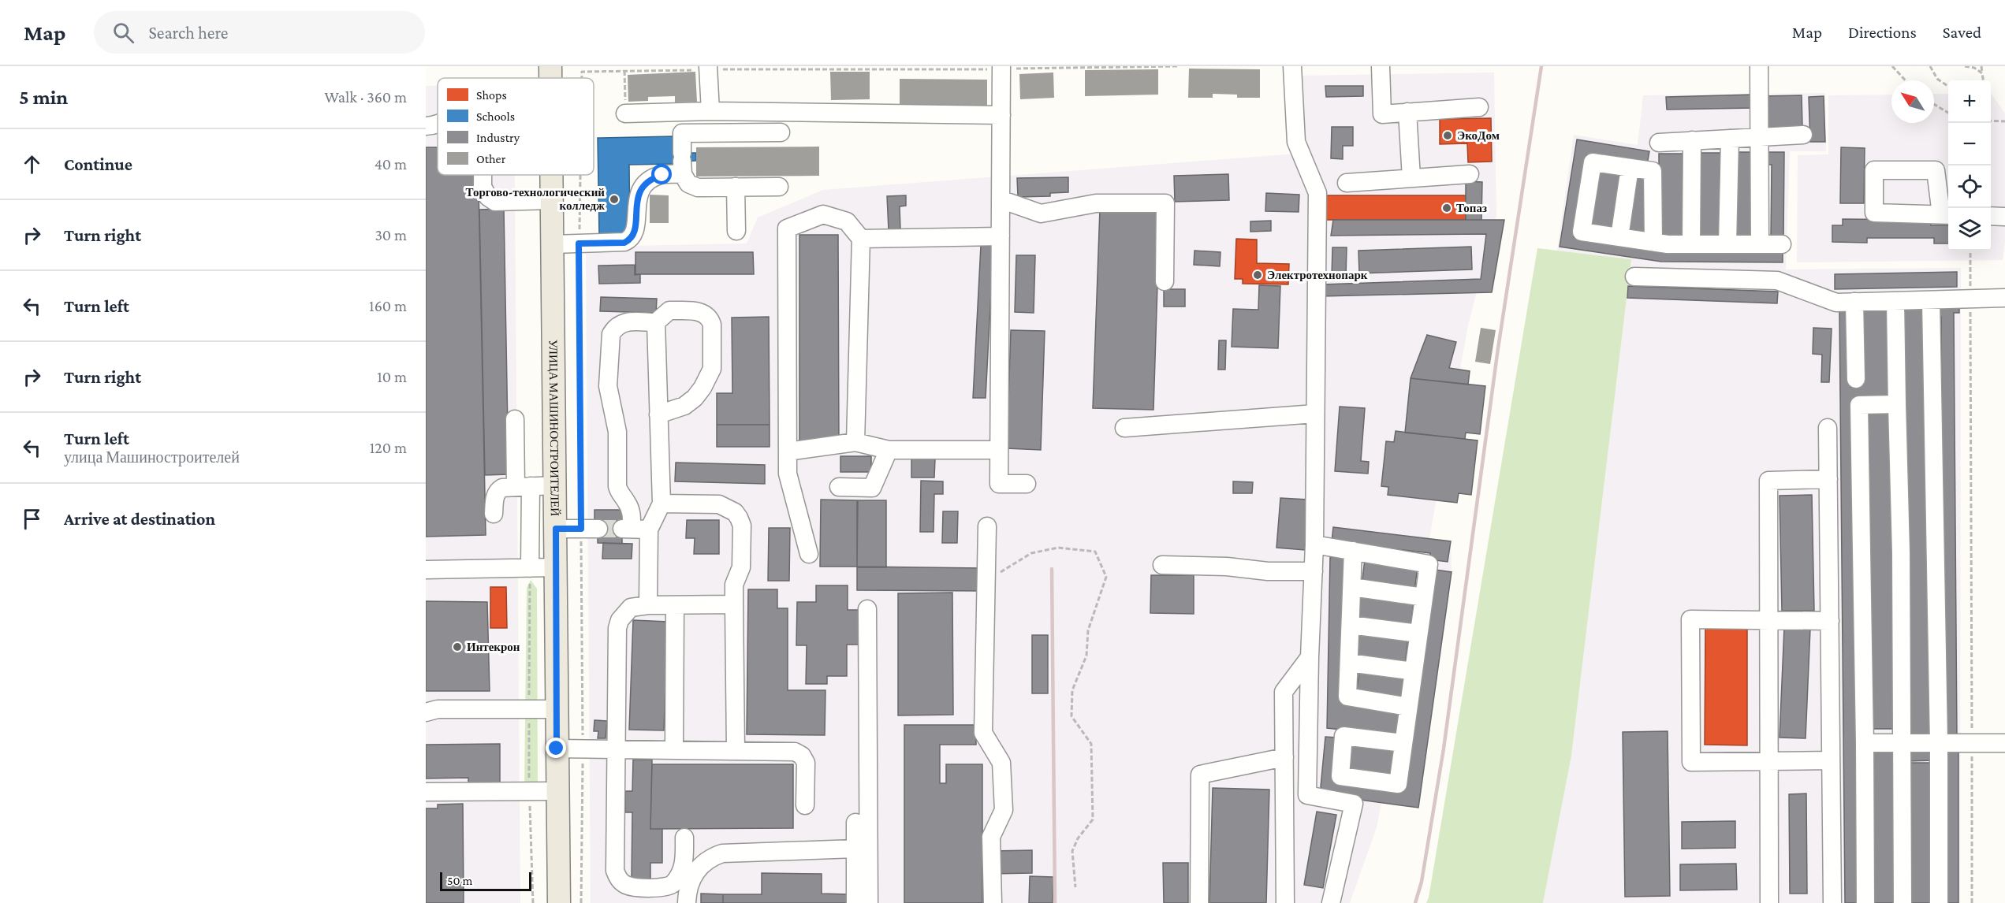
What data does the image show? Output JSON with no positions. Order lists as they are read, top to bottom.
{
  "streets": {
    "main road": ["УЛИЦА МАШИНОСТРОИТЕЛЕЙ"]
  },
  "places": [
    "ЭкоДом",
    "Торгово-технологический колледж",
    "Топаз",
    "Электротехнопарк",
    "Интекрон"
  ],
  "legend": [
    "Shops",
    "Schools",
    "Industry",
    "Other"
  ],
  "scale_bar": "50 m",
  "north": "top left",
  "page": {
    "header": "Map",
    "search": "Search here",
    "nav": ["Map", "Directions", "Saved"],
    "heading": ["5 min", "Walk · 360 m"],
    "map_buttons": ["+", "−"],
    "list": [
      ["Continue", "40 m"],
      ["Turn right", "30 m"],
      ["Turn left", "160 m"],
      ["Turn right", "10 m"],
      ["Turn left", "улица Машиностроителей", "120 m"],
      "Arrive at destination"
    ],
    "scale": "50 m"
  }
}
